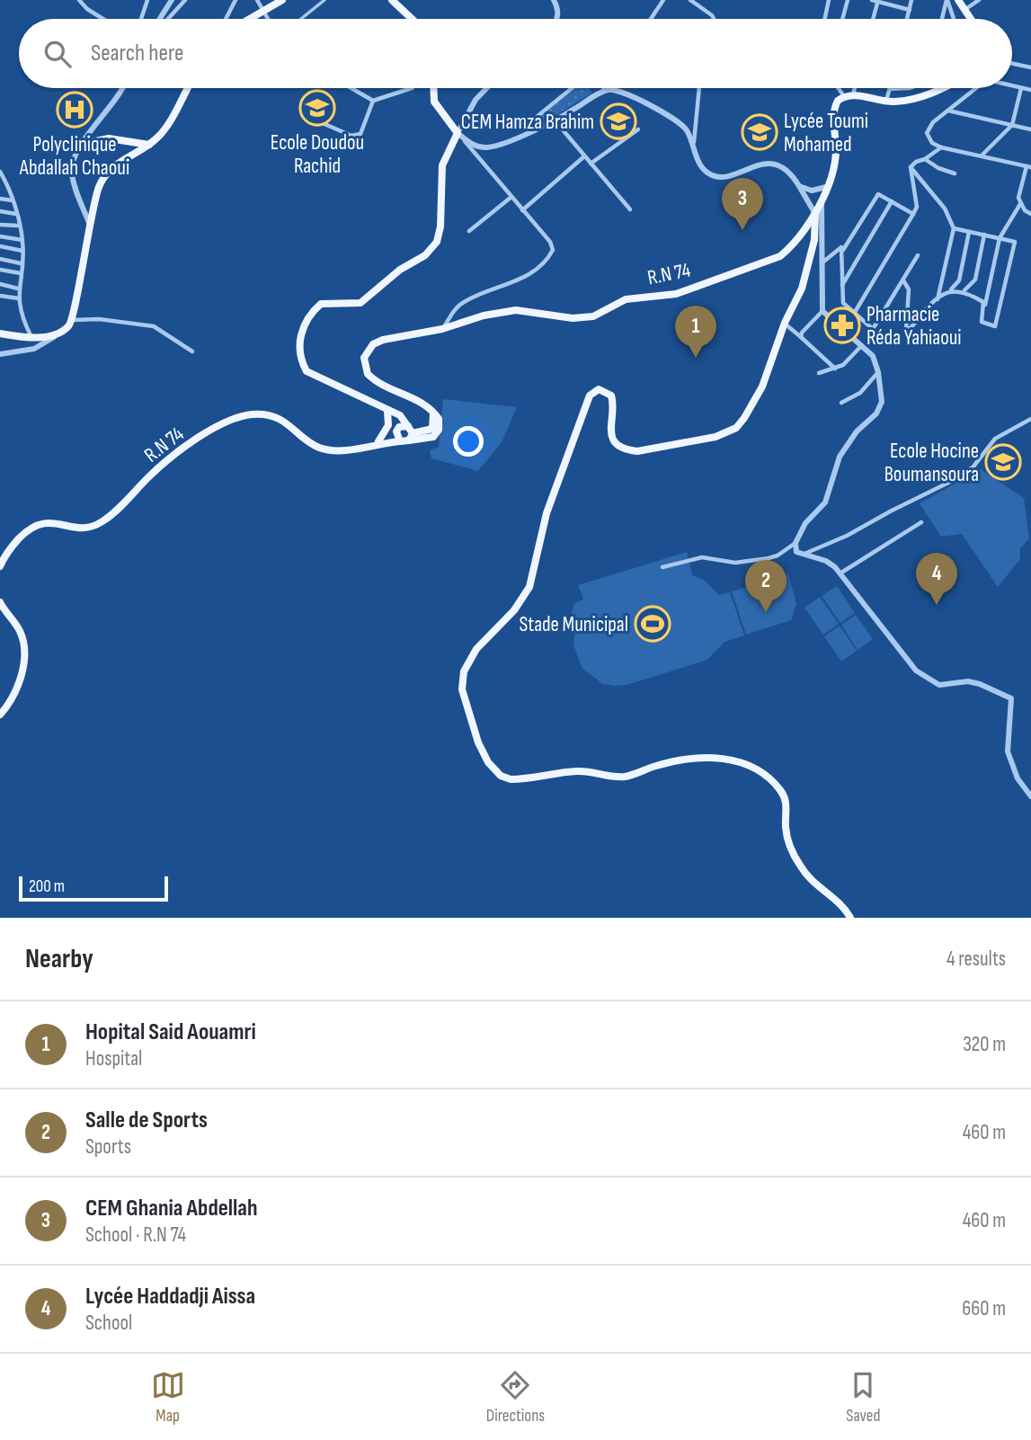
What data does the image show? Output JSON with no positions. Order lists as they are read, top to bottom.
{
  "streets": {
    "main road": ["R.N 74"]
  },
  "places": {
    "school or university": [
      "Ecole Doudou Rachid",
      "CEM Hamza Brahim",
      "Lycée Toumi Mohamed",
      "Ecole Hocine Boumansoura"
    ],
    "hospital": ["Polyclinique Abdallah Chaoui"],
    "pharmacy": ["Pharmacie Réda Yahiaoui"],
    "sports": ["Stade Municipal"]
  },
  "scale_bar": "200 m",
  "page": {
    "search": "Search here",
    "pins": [
      "3",
      "1",
      "4",
      "2"
    ],
    "scale": "200 m",
    "heading": ["Nearby", "4 results"],
    "list": [
      {
        "mark": "1",
        "name": "Hopital Said Aouamri",
        "note": "Hospital",
        "value": "320 m"
      },
      {
        "mark": "2",
        "name": "Salle de Sports",
        "note": "Sports",
        "value": "460 m"
      },
      {
        "mark": "3",
        "name": "CEM Ghania Abdellah",
        "note": "School · R.N 74",
        "value": "460 m"
      },
      {
        "mark": "4",
        "name": "Lycée Haddadji Aissa",
        "note": "School",
        "value": "660 m"
      }
    ],
    "nav": ["Map", "Directions", "Saved"]
  }
}
